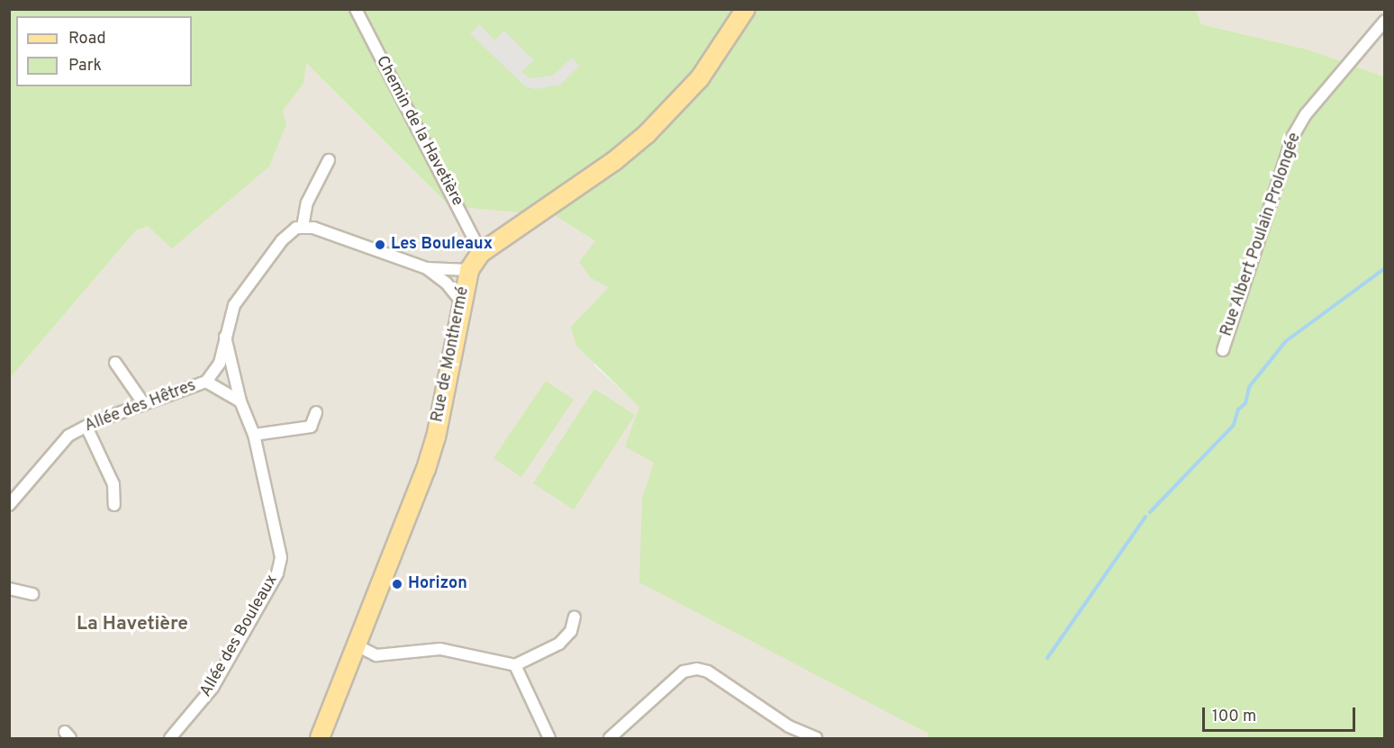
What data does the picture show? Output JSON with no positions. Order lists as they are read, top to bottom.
{
  "streets": {
    "main road": ["Rue de Monthermé"],
    "street": [
      "Chemin de la Havetière",
      "Rue Albert Poulain Prolongée",
      "Allée des Hêtres",
      "Allée des Bouleaux"
    ]
  },
  "crossings": [
    ["Chemin de la Havetière", "Rue de Monthermé"],
    ["Allée des Hêtres", "Allée des Bouleaux"]
  ],
  "districts": ["La Havetière"],
  "places": ["Les Bouleaux", "Horizon"],
  "legend": ["Road", "Park"],
  "scale_bar": "100 m"
}
